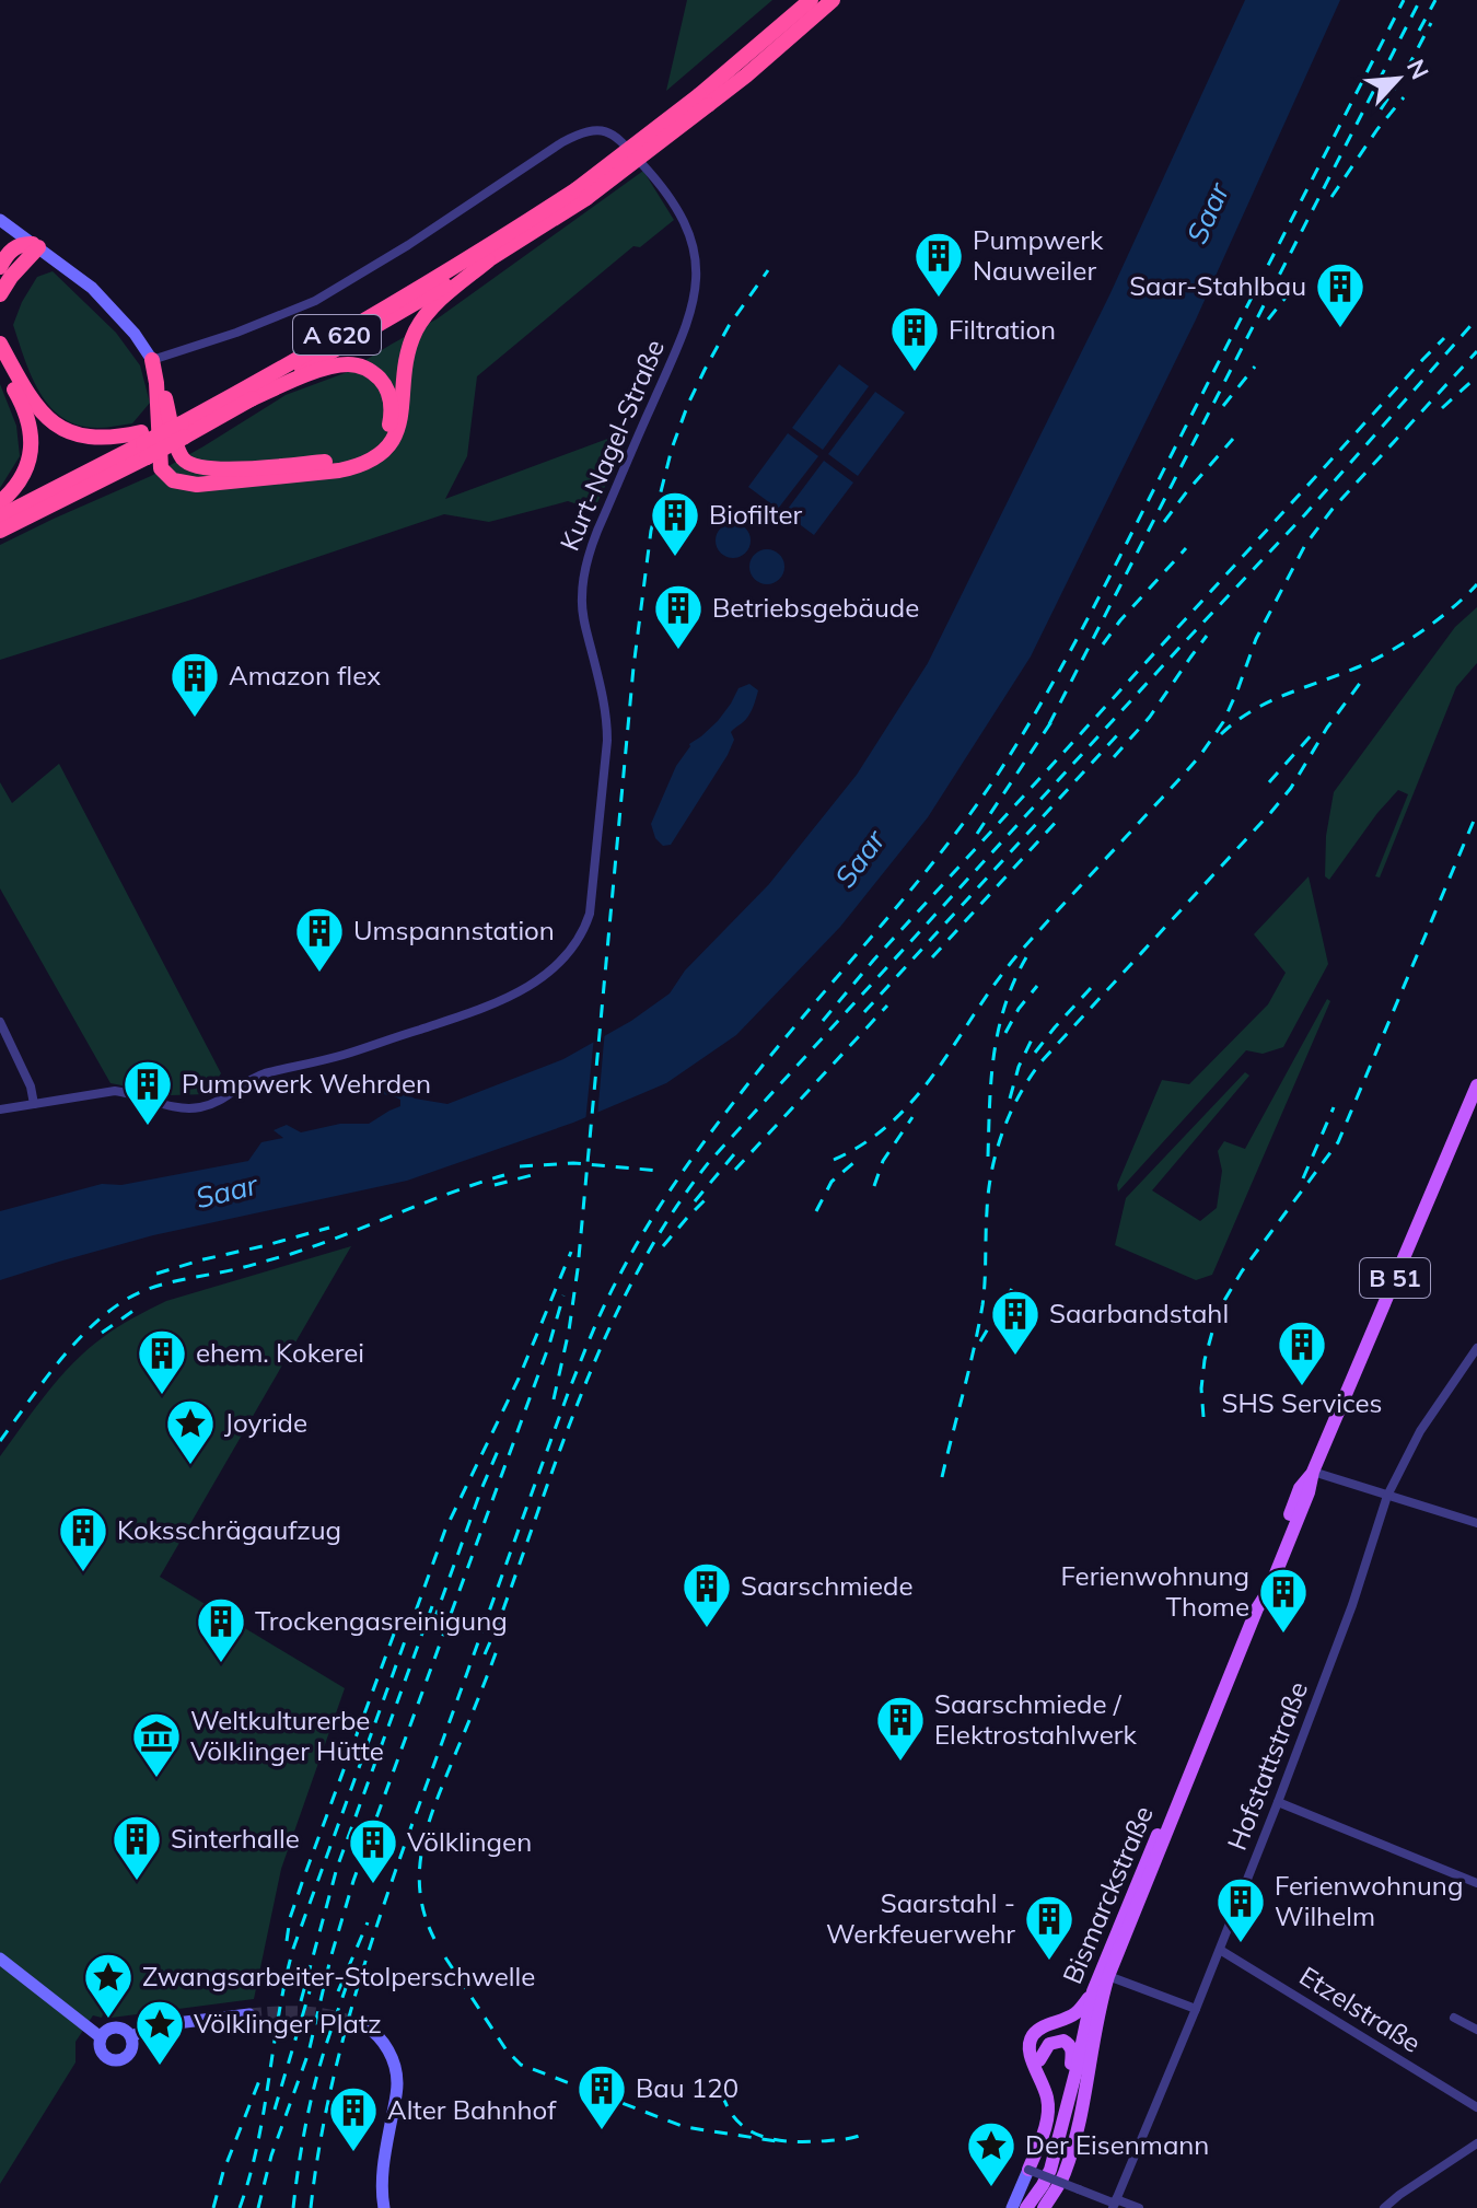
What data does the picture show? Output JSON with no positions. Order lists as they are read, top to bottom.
{
  "streets": {
    "highway": ["A 620"],
    "main road": ["B 51", "Bismarckstraße"],
    "street": ["Kurt-Nagel-Straße", "Hofstattstraße", "Etzelstraße"]
  },
  "crossings": [
    ["B 51", "Bismarckstraße"],
    ["Hofstattstraße", "Etzelstraße"]
  ],
  "water": ["Saar"],
  "places": {
    "building": [
      "Pumpwerk Nauweiler",
      "Saar-Stahlbau",
      "Filtration",
      "Biofilter",
      "Betriebsgebäude",
      "Amazon flex",
      "Umspannstation",
      "Pumpwerk Wehrden",
      "Saarbandstahl",
      "SHS Services",
      "ehem. Kokerei",
      "Koksschrägaufzug",
      "Saarschmiede",
      "Ferienwohnung Thome",
      "Trockengasreinigung",
      "Saarschmiede / Elektrostahlwerk",
      "Sinterhalle",
      "Völklingen",
      "Ferienwohnung Wilhelm",
      "Saarstahl - Werkfeuerwehr",
      "Bau 120",
      "Alter Bahnhof"
    ],
    "place": [
      "Joyride",
      "Zwangsarbeiter-Stolperschwelle",
      "Völklinger Platz",
      "Der Eisenmann"
    ],
    "museum": ["Weltkulturerbe Völklinger Hütte"]
  },
  "north": "top right"
}
